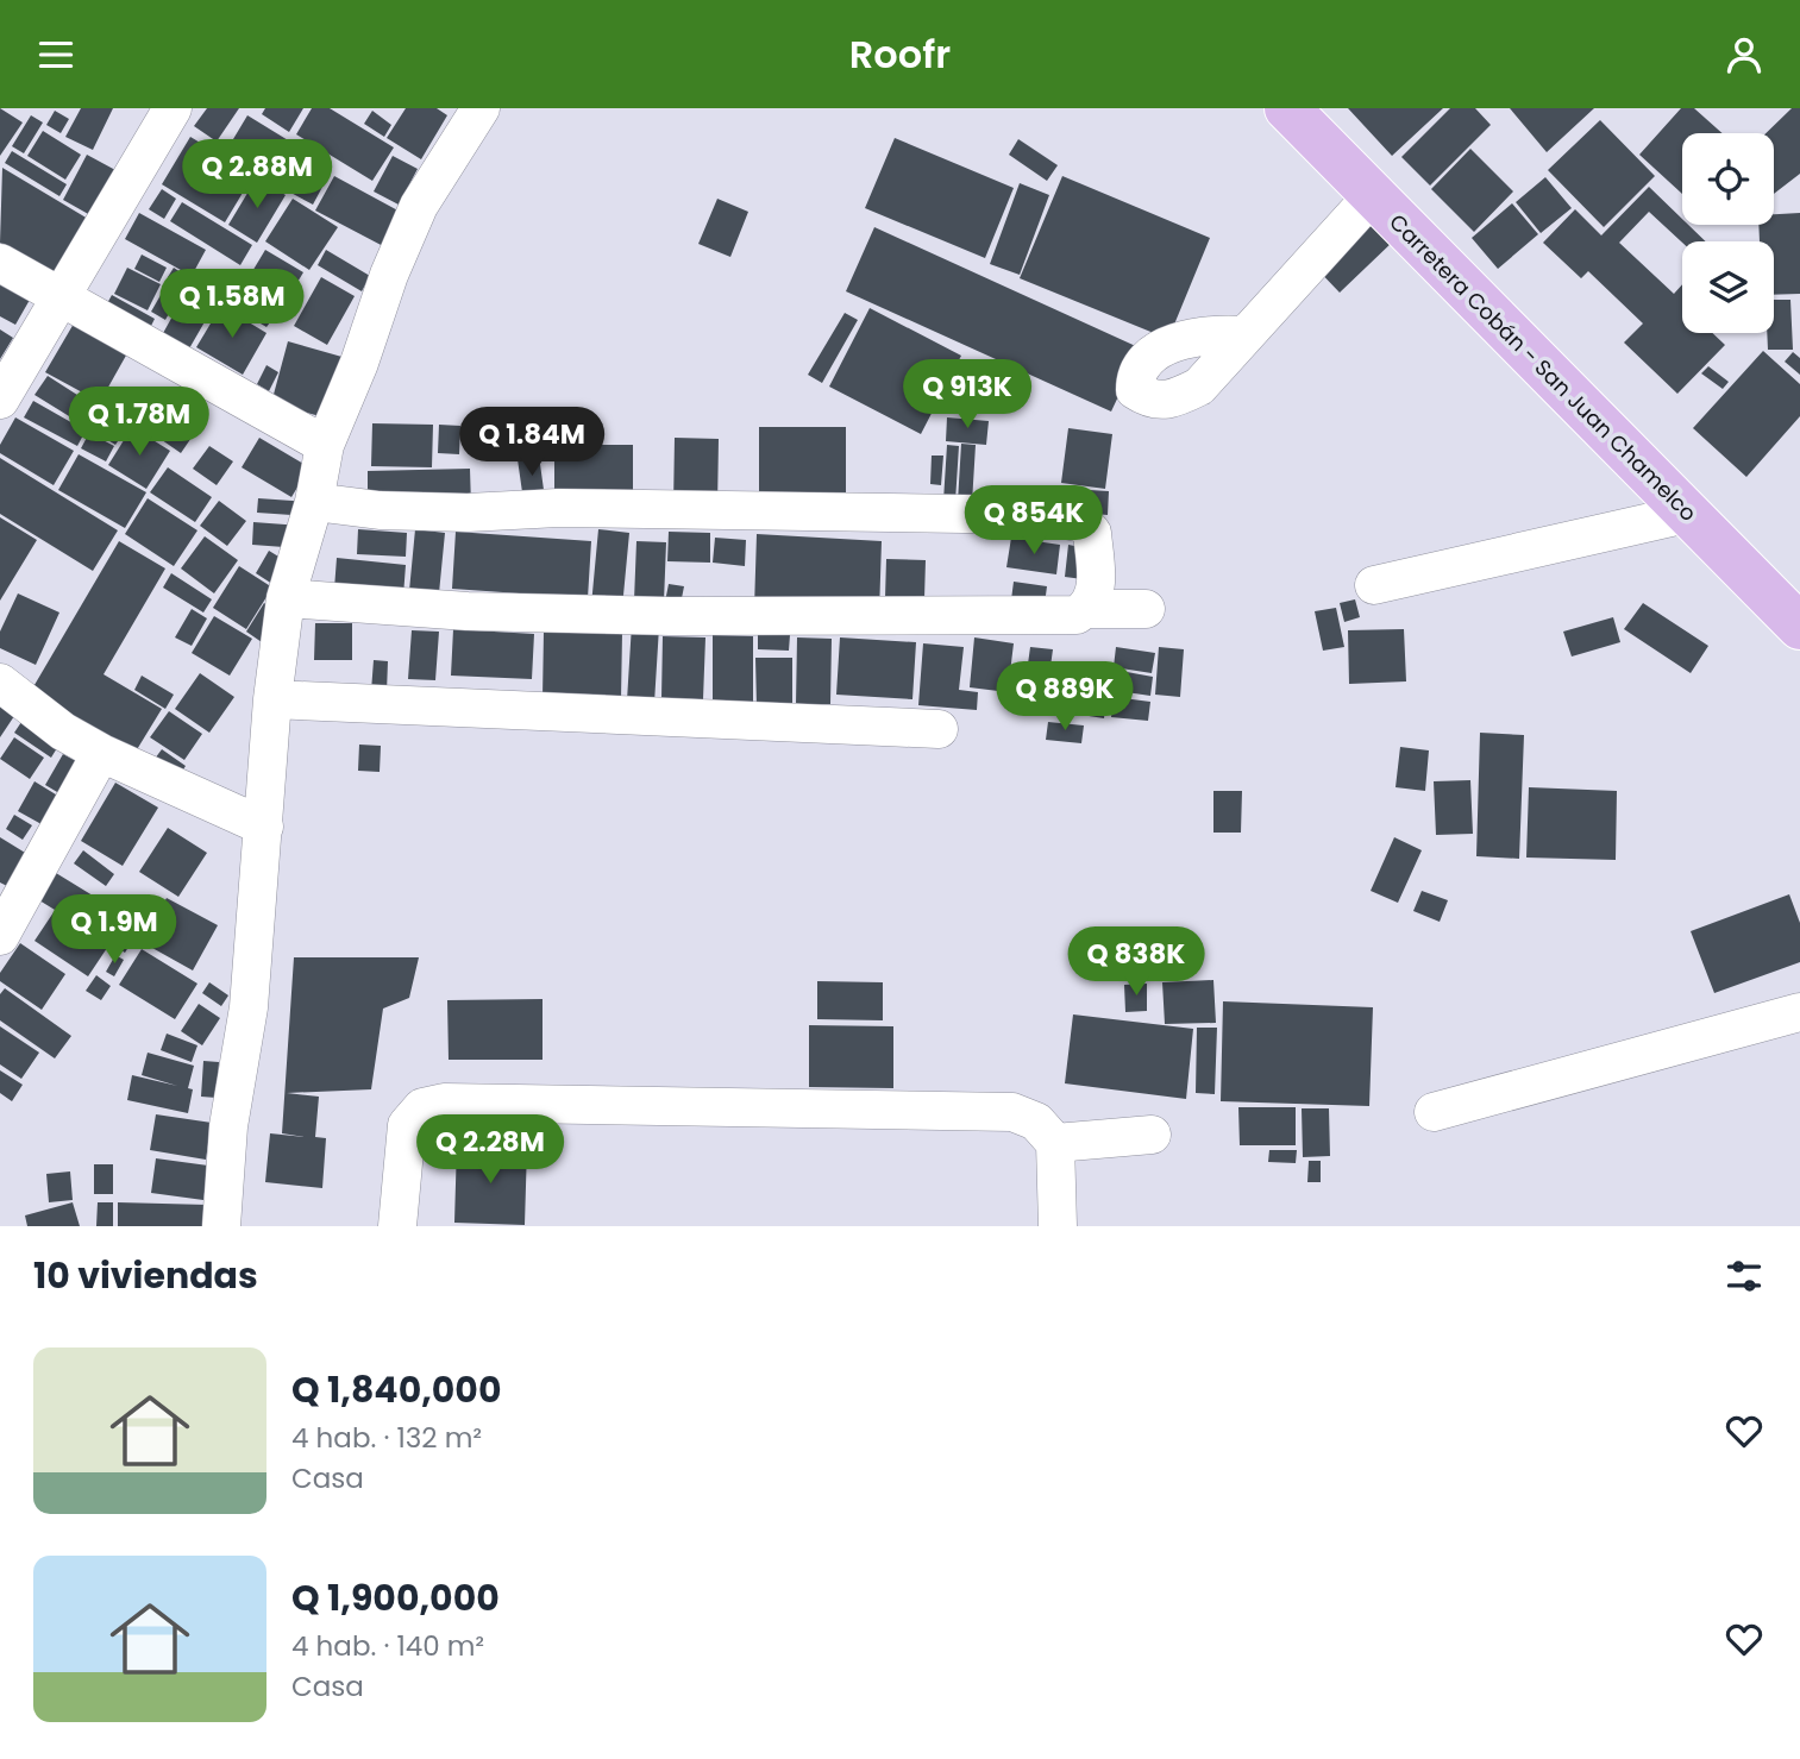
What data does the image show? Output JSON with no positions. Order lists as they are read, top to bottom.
{
  "streets": {
    "main road": ["Carretera Cobán - San Juan Chamelco"]
  },
  "page": {
    "header": "Roofr",
    "price": [
      "Q 2.88M",
      "Q 1.58M",
      "Q 913K",
      "Q 1.78M",
      "Q 1.84M",
      "Q 854K",
      "Q 889K",
      "Q 1.9M",
      "Q 838K",
      "Q 2.28M"
    ],
    "heading": "10 viviendas",
    "list": [
      {
        "name": "Q 1,840,000",
        "note": "4 hab. · 132 m² · Casa"
      },
      {
        "name": "Q 1,900,000",
        "note": "4 hab. · 140 m² · Casa"
      }
    ]
  }
}
